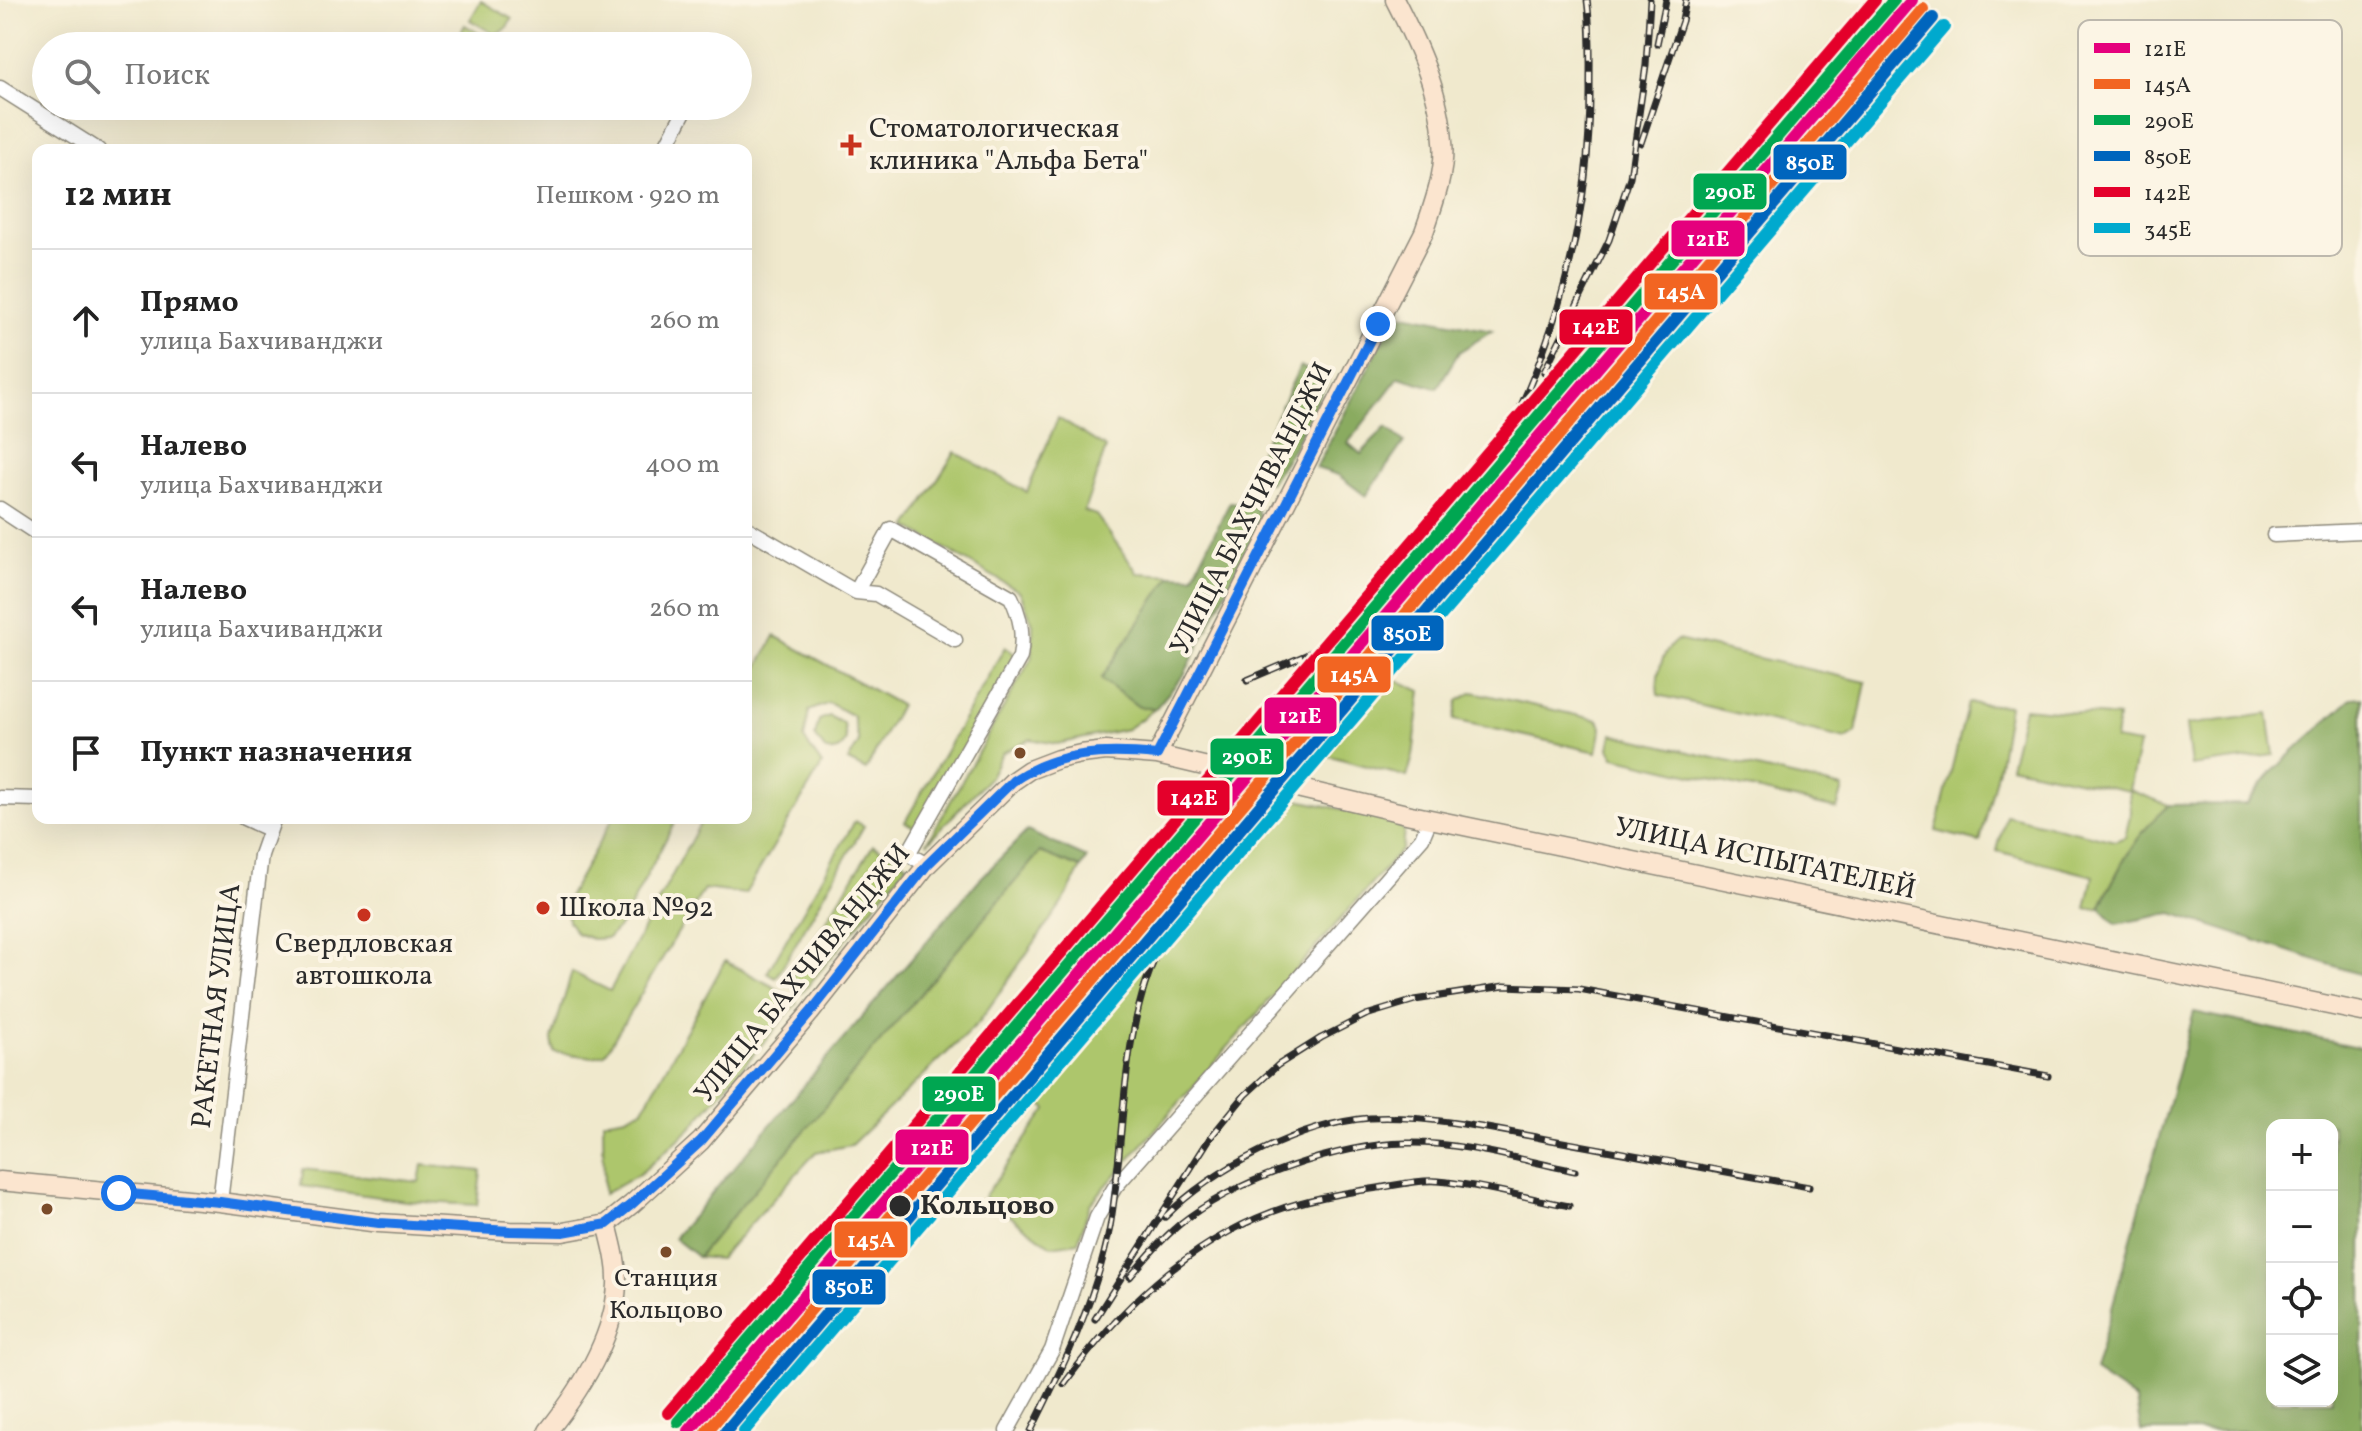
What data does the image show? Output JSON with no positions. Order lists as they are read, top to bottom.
{
  "streets": {
    "main road": ["УЛИЦА БАХЧИВАНДЖИ", "УЛИЦА ИСПЫТАТЕЛЕЙ"],
    "street": ["РАКЕТНАЯ УЛИЦА"]
  },
  "crossings": [
    ["УЛИЦА БАХЧИВАНДЖИ", "УЛИЦА ИСПЫТАТЕЛЕЙ"],
    ["УЛИЦА БАХЧИВАНДЖИ", "РАКЕТНАЯ УЛИЦА"]
  ],
  "places": {
    "health": ["Стоматологическая клиника \"Альфа Бета\""],
    "other": [
      "Школа №92",
      "Свердловская автошкола",
      "Кольцово",
      "Станция Кольцово"
    ]
  },
  "lines": [
    "transit line 121Е",
    "transit line 290Е",
    "transit line 142Е",
    "transit line 145А",
    "transit line 850Е",
    "transit line 345Е"
  ],
  "legend": [
    "121Е",
    "145А",
    "290Е",
    "850Е",
    "142Е",
    "345Е"
  ],
  "page": {
    "search": "Поиск",
    "heading": ["12 мин", "Пешком · 920 m"],
    "list": [
      ["Прямо", "улица Бахчиванджи", "260 m"],
      ["Налево", "улица Бахчиванджи", "400 m"],
      ["Налево", "улица Бахчиванджи", "260 m"],
      "Пункт назначения"
    ],
    "map_buttons": ["+", "−"]
  }
}
